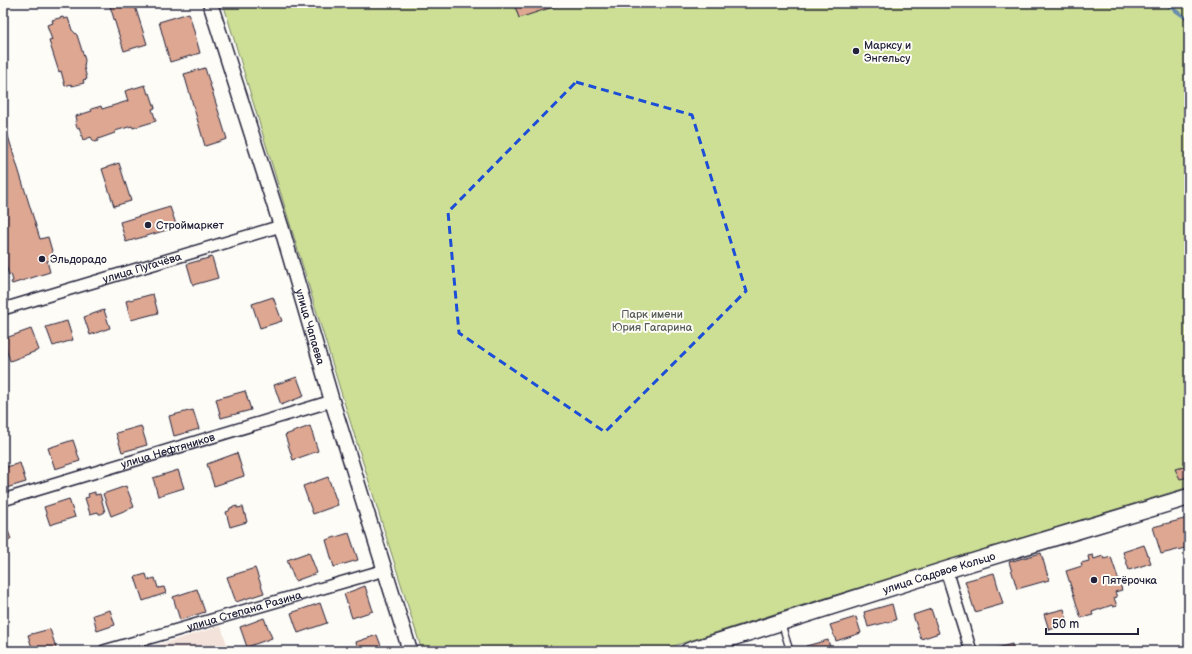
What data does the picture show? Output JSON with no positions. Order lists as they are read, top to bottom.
{
  "streets": {
    "main road": ["улица Садовое Кольцо"],
    "street": [
      "улица Пугачёва",
      "улица Чапаева",
      "улица Нефтяников",
      "улица Степана Разина"
    ]
  },
  "crossings": [
    ["улица Пугачёва", "улица Чапаева"],
    ["улица Чапаева", "улица Нефтяников"],
    ["улица Чапаева", "улица Степана Разина"]
  ],
  "parks": ["Парк имени Юрия Гагарина"],
  "places": [
    "Марксу и Энгельсу",
    "Строймаркет",
    "Эльдорадо",
    "Пятёрочка"
  ],
  "scale_bar": "50 m"
}
